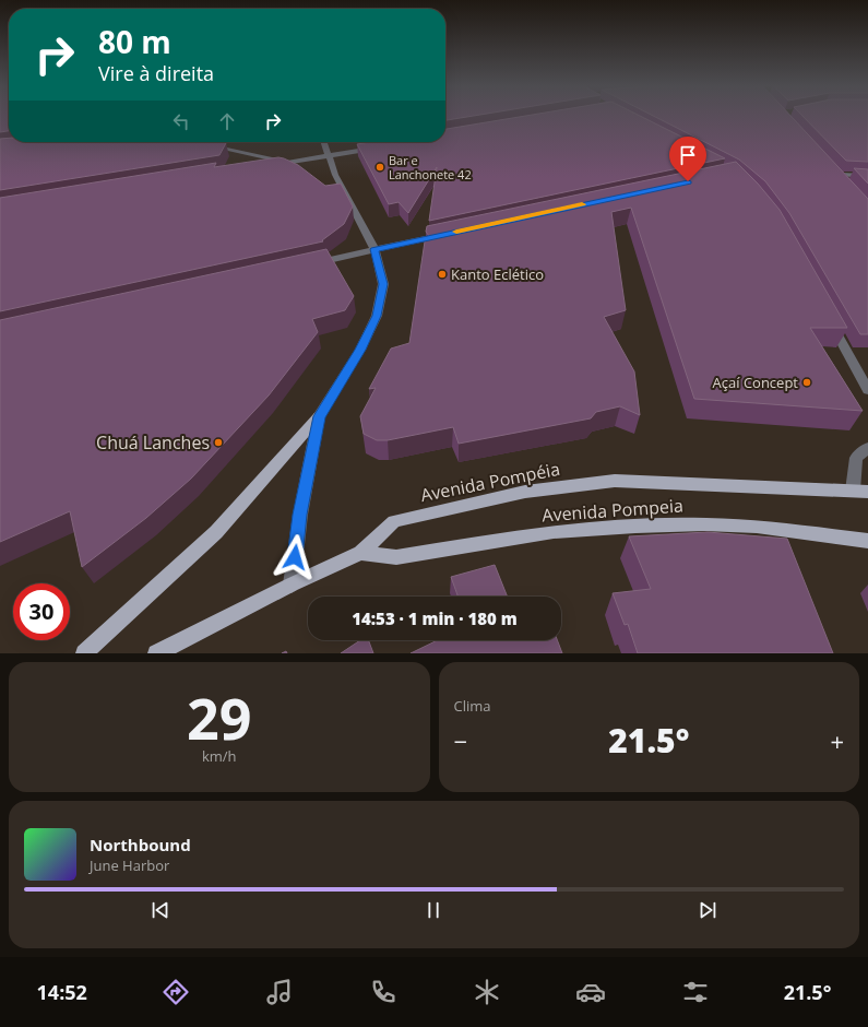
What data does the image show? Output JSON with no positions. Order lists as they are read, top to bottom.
{
  "streets": {
    "main road": ["Avenida Pompéia", "Avenida Pompeia"]
  },
  "crossings": [
    ["Avenida Pompéia", "Avenida Pompeia"]
  ],
  "places": [
    "Bar e Lanchonete 42",
    "Kanto Eclético",
    "Açaí Concept",
    "Chuá Lanches"
  ],
  "page": {
    "turn": ["80 m", "Vire à direita"],
    "limit": "30",
    "trip": "14:53 · 1 min · 180 m",
    "tile": [
      ["29", "km/h"],
      "Clima"
    ],
    "heat": ["−", "21.5°", "+"],
    "song": ["Northbound", "June Harbor"],
    "tabs": ["14:52", "21.5°"]
  }
}
